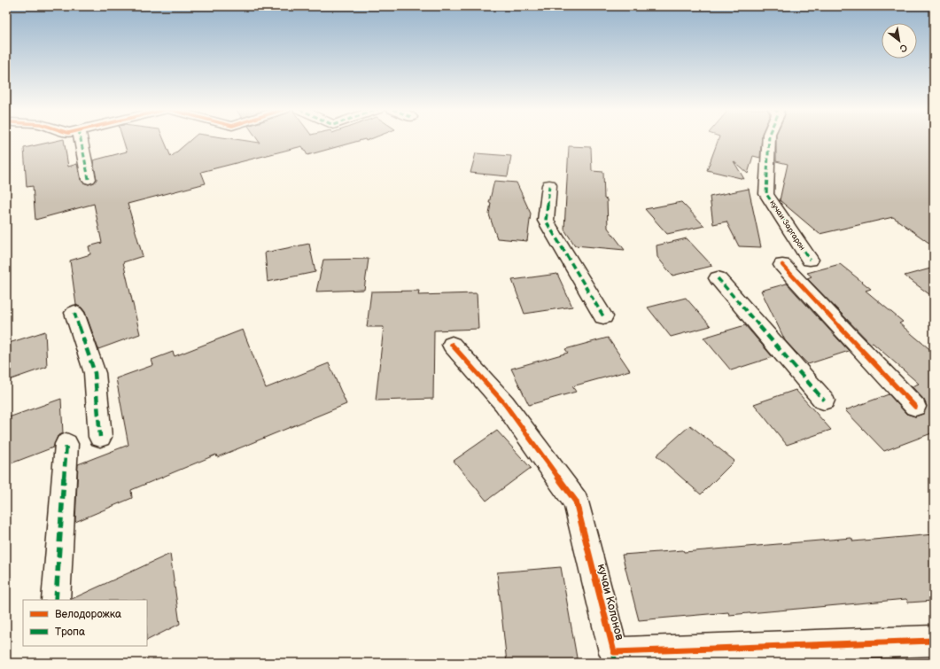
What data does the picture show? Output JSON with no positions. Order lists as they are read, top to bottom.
{
  "streets": {
    "street": ["кучаи Заргарон", "кучаи Колонов"]
  },
  "legend": ["Велодорожка", "Тропа"],
  "north": "bottom right"
}
